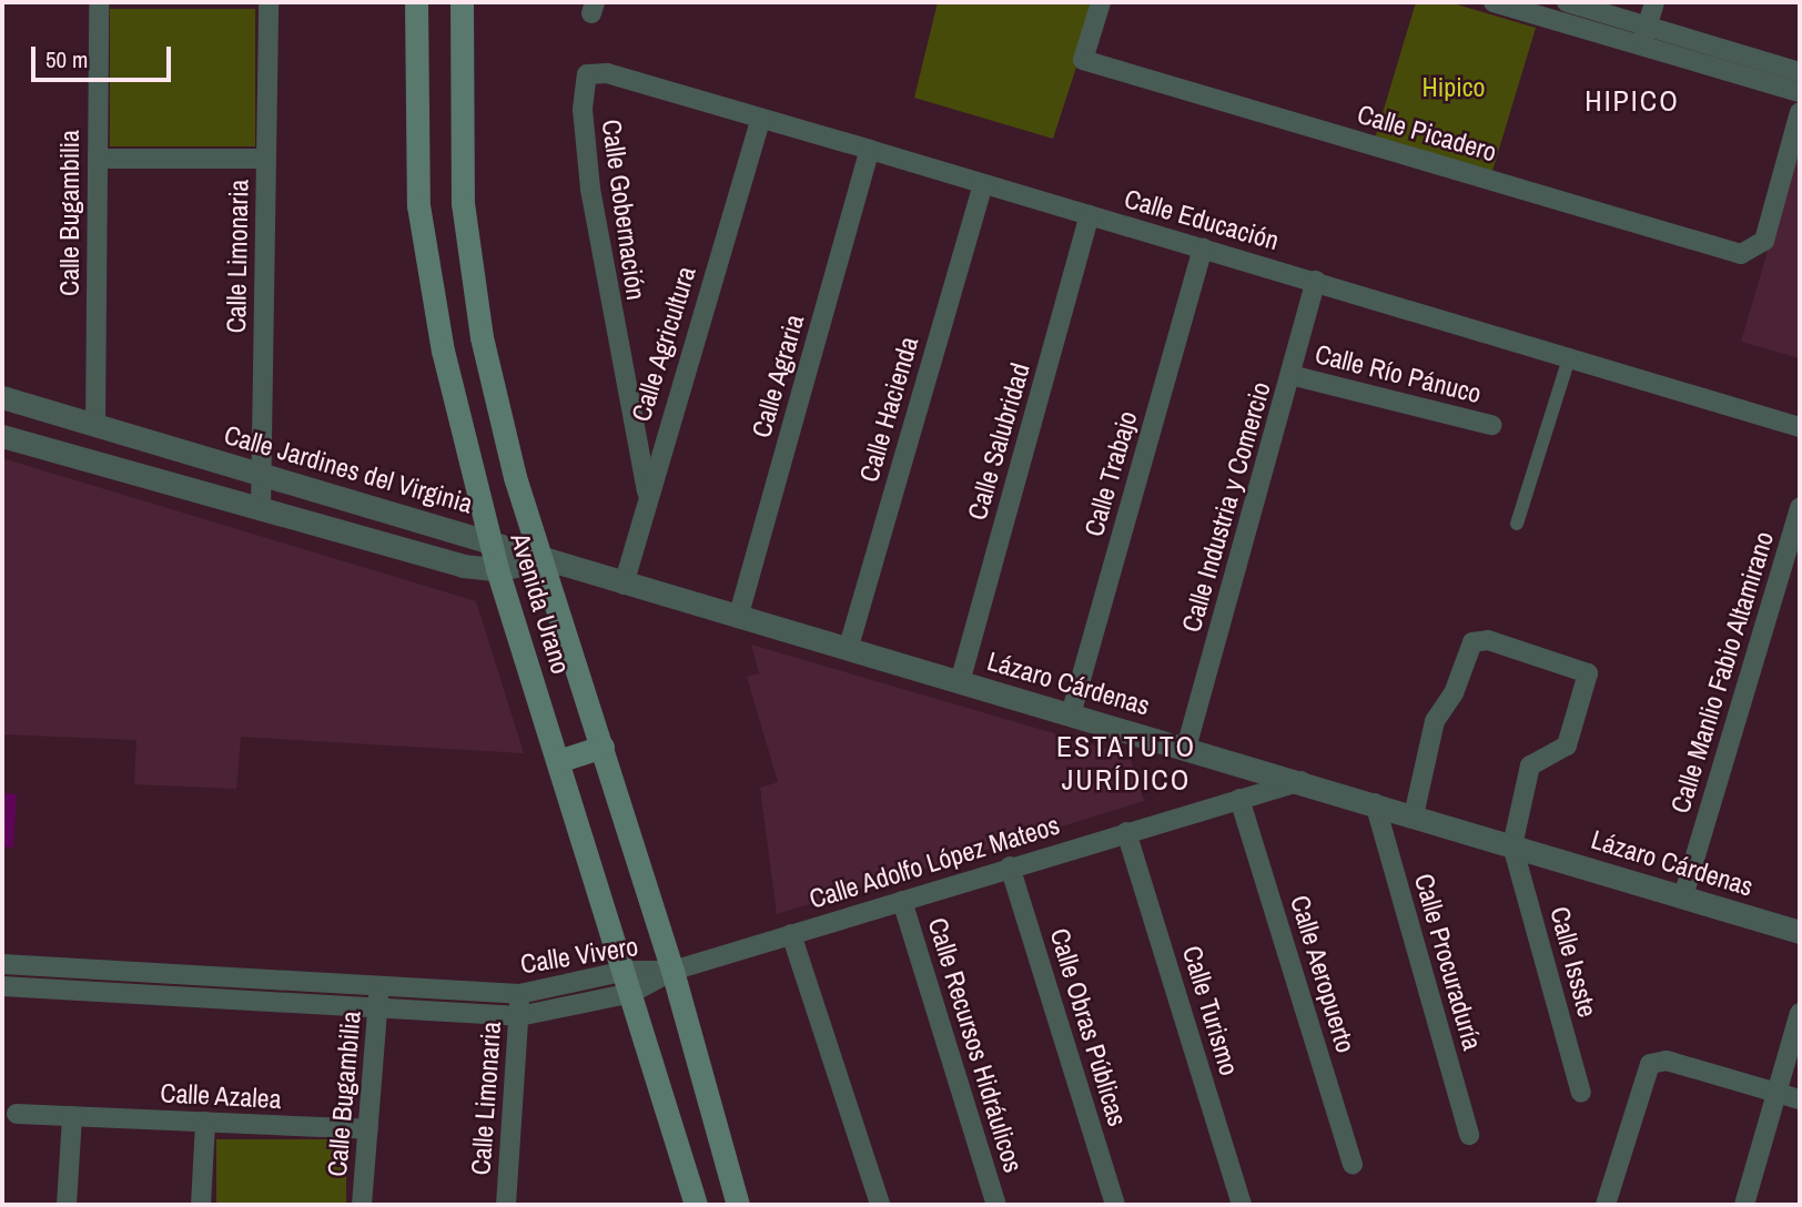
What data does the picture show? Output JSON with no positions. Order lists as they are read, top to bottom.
{
  "streets": {
    "main road": ["Avenida Urano"],
    "street": [
      "Calle Picadero",
      "Calle Gobernación",
      "Calle Bugambilia",
      "Calle Educación",
      "Calle Limonaria",
      "Calle Agricultura",
      "Calle Río Pánuco",
      "Calle Agraria",
      "Calle Hacienda",
      "Calle Salubridad",
      "Calle Jardines del Virginia",
      "Calle Trabajo",
      "Calle Industria y Comercio",
      "Calle Manlio Fabio Altamirano",
      "Lázaro Cárdenas",
      "Calle Adolfo López Mateos",
      "Calle Vivero",
      "Calle Procuraduría",
      "Calle Issste",
      "Calle Aeropuerto",
      "Calle Turismo",
      "Calle Obras Públicas",
      "Calle Recursos Hidráulicos",
      "Calle Azalea"
    ]
  },
  "crossings": [
    ["Calle Gobernación", "Calle Educación"],
    ["Calle Gobernación", "Calle Agricultura"],
    ["Calle Bugambilia", "Calle Jardines del Virginia"],
    ["Calle Bugambilia", "Calle Vivero"],
    ["Calle Bugambilia", "Calle Azalea"],
    ["Calle Educación", "Calle Agricultura"],
    ["Calle Educación", "Calle Agraria"],
    ["Calle Educación", "Calle Hacienda"],
    ["Calle Educación", "Calle Salubridad"],
    ["Calle Educación", "Calle Trabajo"],
    ["Calle Educación", "Calle Industria y Comercio"],
    ["Calle Limonaria", "Calle Jardines del Virginia"],
    ["Calle Limonaria", "Calle Vivero"],
    ["Calle Agricultura", "Lázaro Cárdenas"],
    ["Calle Río Pánuco", "Calle Industria y Comercio"],
    ["Calle Agraria", "Lázaro Cárdenas"],
    ["Calle Hacienda", "Lázaro Cárdenas"],
    ["Calle Salubridad", "Lázaro Cárdenas"],
    ["Calle Jardines del Virginia", "Avenida Urano"],
    ["Calle Jardines del Virginia", "Lázaro Cárdenas"],
    ["Calle Trabajo", "Lázaro Cárdenas"],
    ["Calle Industria y Comercio", "Lázaro Cárdenas"],
    ["Avenida Urano", "Lázaro Cárdenas"],
    ["Avenida Urano", "Calle Adolfo López Mateos"],
    ["Avenida Urano", "Calle Vivero"],
    ["Calle Manlio Fabio Altamirano", "Lázaro Cárdenas"],
    ["Lázaro Cárdenas", "Calle Adolfo López Mateos"],
    ["Lázaro Cárdenas", "Calle Procuraduría"],
    ["Lázaro Cárdenas", "Calle Issste"],
    ["Calle Adolfo López Mateos", "Calle Vivero"],
    ["Calle Adolfo López Mateos", "Calle Aeropuerto"],
    ["Calle Adolfo López Mateos", "Calle Turismo"],
    ["Calle Adolfo López Mateos", "Calle Obras Públicas"],
    ["Calle Adolfo López Mateos", "Calle Recursos Hidráulicos"]
  ],
  "districts": ["HIPICO", "ESTATUTO JURÍDICO"],
  "parks": ["Hipico"],
  "scale_bar": "50 m"
}
